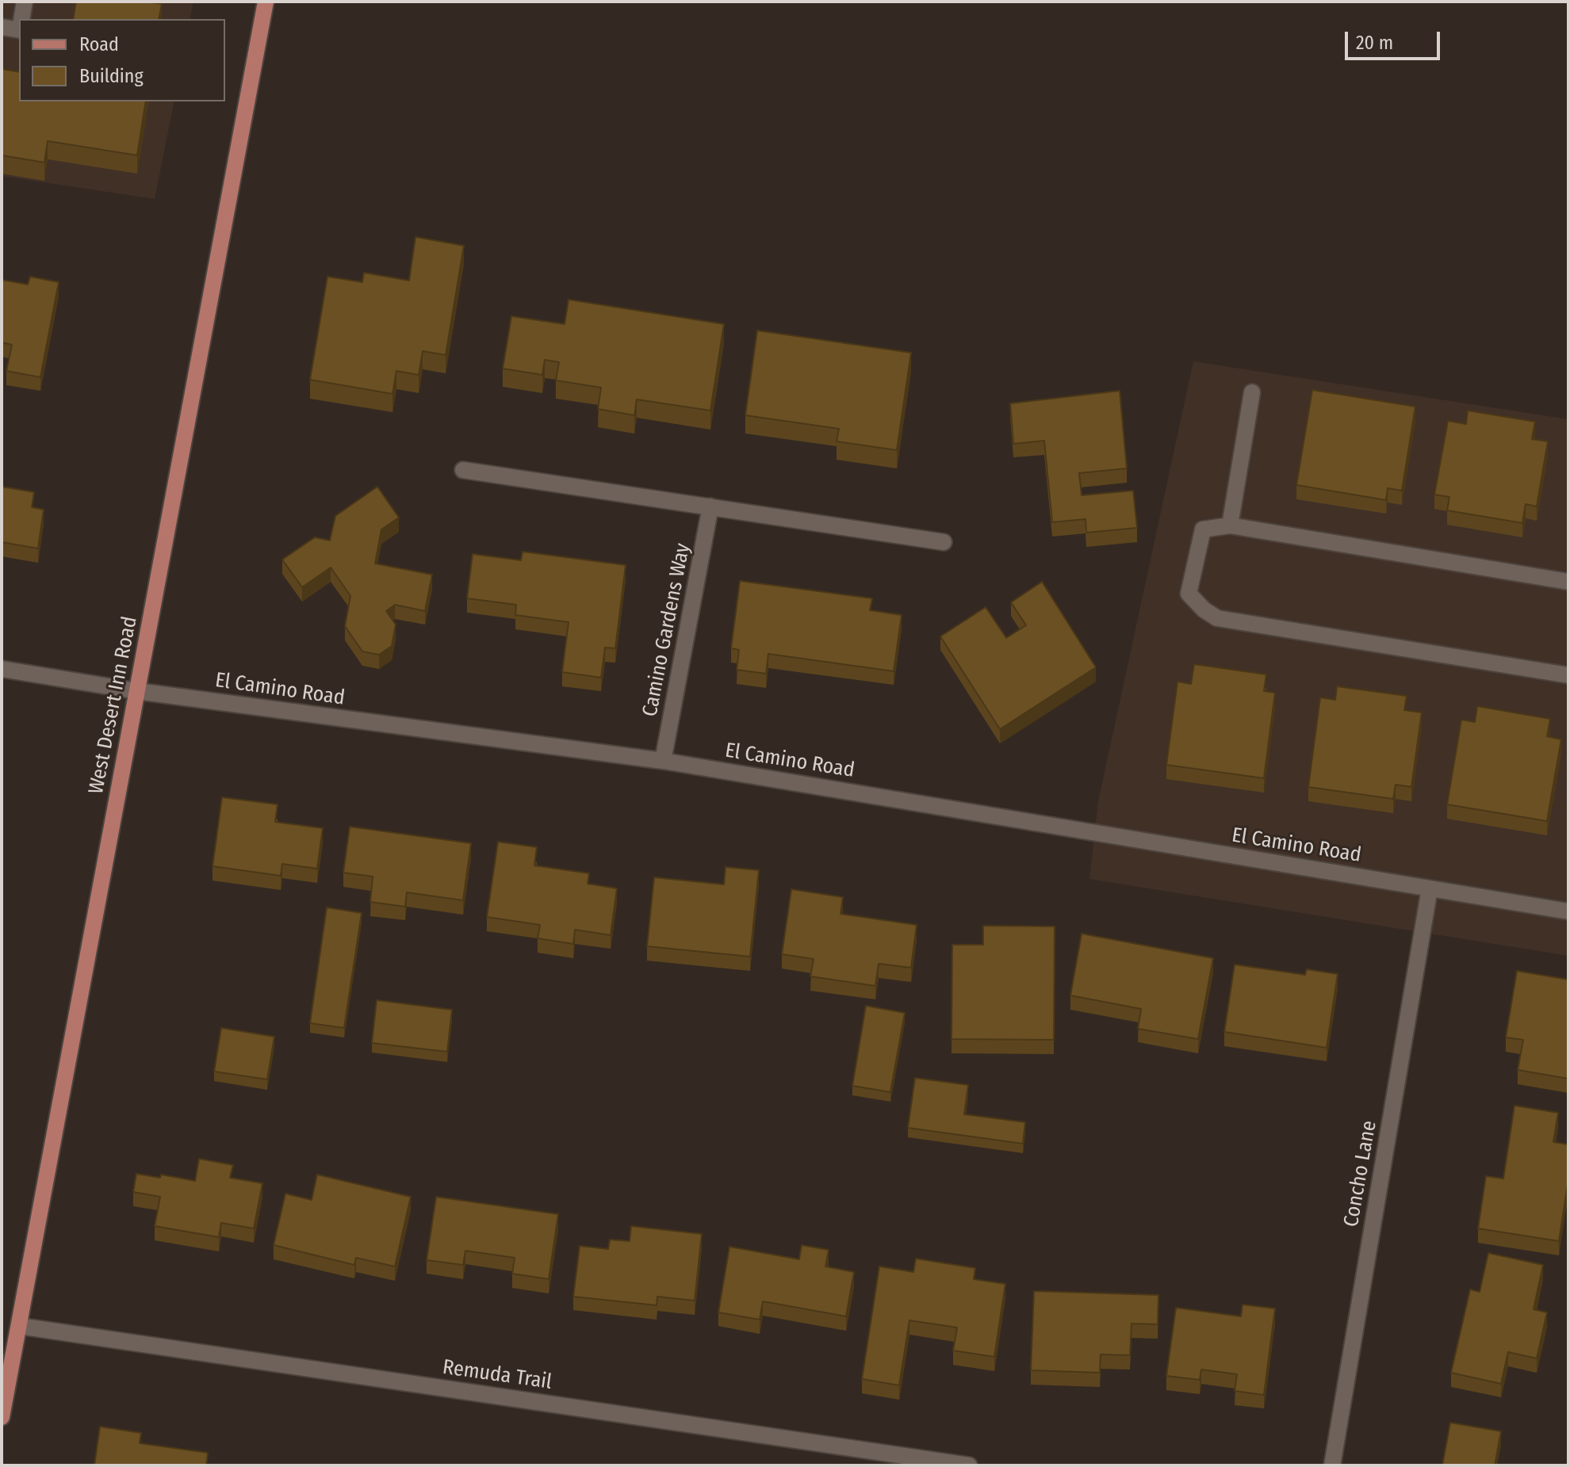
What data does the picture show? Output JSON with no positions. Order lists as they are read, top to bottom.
{
  "streets": {
    "main road": ["West Desert Inn Road"],
    "street": [
      "Camino Gardens Way",
      "El Camino Road",
      "Concho Lane",
      "Remuda Trail"
    ]
  },
  "crossings": [
    ["Camino Gardens Way", "El Camino Road"],
    ["El Camino Road", "West Desert Inn Road"],
    ["El Camino Road", "Concho Lane"],
    ["West Desert Inn Road", "Remuda Trail"]
  ],
  "legend": ["Road", "Building"],
  "scale_bar": "20 m"
}
